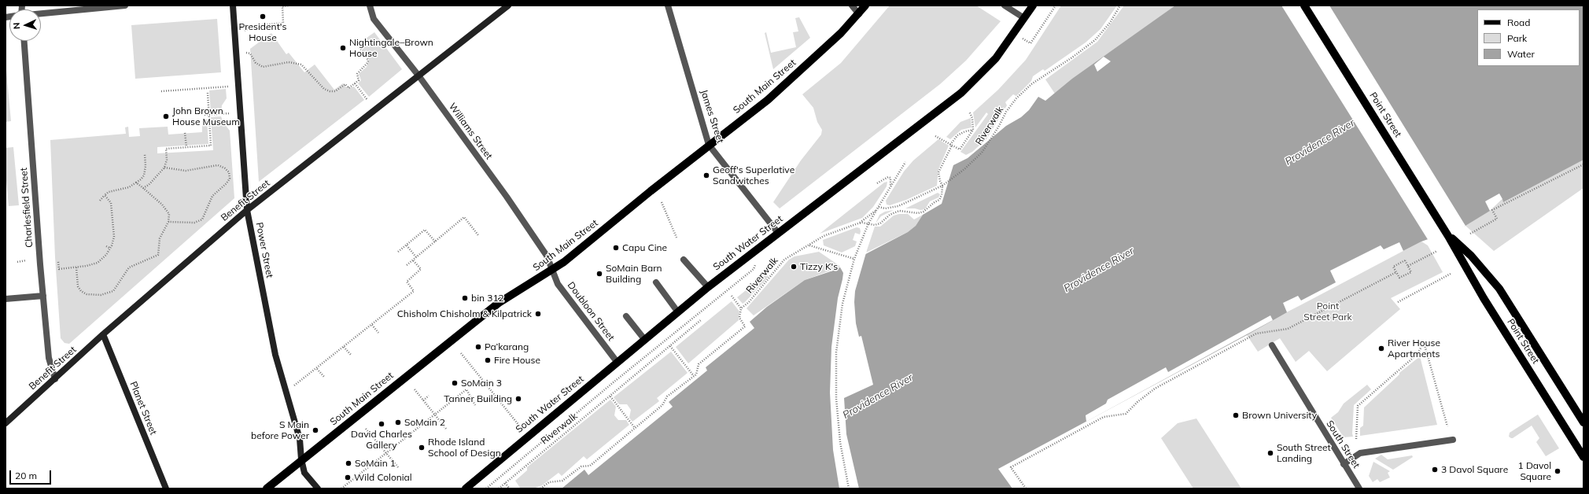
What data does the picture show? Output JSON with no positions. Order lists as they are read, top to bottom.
{
  "streets": {
    "main road": ["South Main Street", "Point Street", "South Water Street"],
    "street": [
      "James Street",
      "Williams Street",
      "Benefit Street",
      "Charlesfield Street",
      "Power Street",
      "Doubloon Street",
      "Planet Street",
      "South Street"
    ],
    "path": ["Riverwalk"]
  },
  "crossings": [
    ["South Main Street", "James Street"],
    ["South Main Street", "Williams Street"],
    ["South Main Street", "Power Street"],
    ["South Main Street", "Doubloon Street"],
    ["James Street", "South Water Street"],
    ["Williams Street", "Benefit Street"],
    ["Williams Street", "Doubloon Street"],
    ["Benefit Street", "Charlesfield Street"],
    ["Benefit Street", "Power Street"],
    ["Benefit Street", "Planet Street"],
    ["South Water Street", "Doubloon Street"]
  ],
  "water": ["Providence River"],
  "parks": ["Point Street Park"],
  "places": [
    "President's House",
    "Nightingale–Brown House",
    "John Brown House Museum",
    "Geoff's Superlative Sandwitches",
    "Capu Cine",
    "Tizzy K's",
    "SoMain Barn Building",
    "bin 312",
    "Chisholm Chisholm & Kilpatrick",
    "Pa’karang",
    "River House Apartments",
    "Fire House",
    "SoMain 3",
    "Tanner Building",
    "Brown University",
    "SoMain 2",
    "David Charles Gallery",
    "S Main before Power",
    "Rhode Island School of Design",
    "South Street Landing",
    "SoMain 1",
    "3 Davol Square",
    "1 Davol Square",
    "Wild Colonial"
  ],
  "legend": ["Road", "Park", "Water"],
  "scale_bar": "20 m",
  "north": "left"
}
